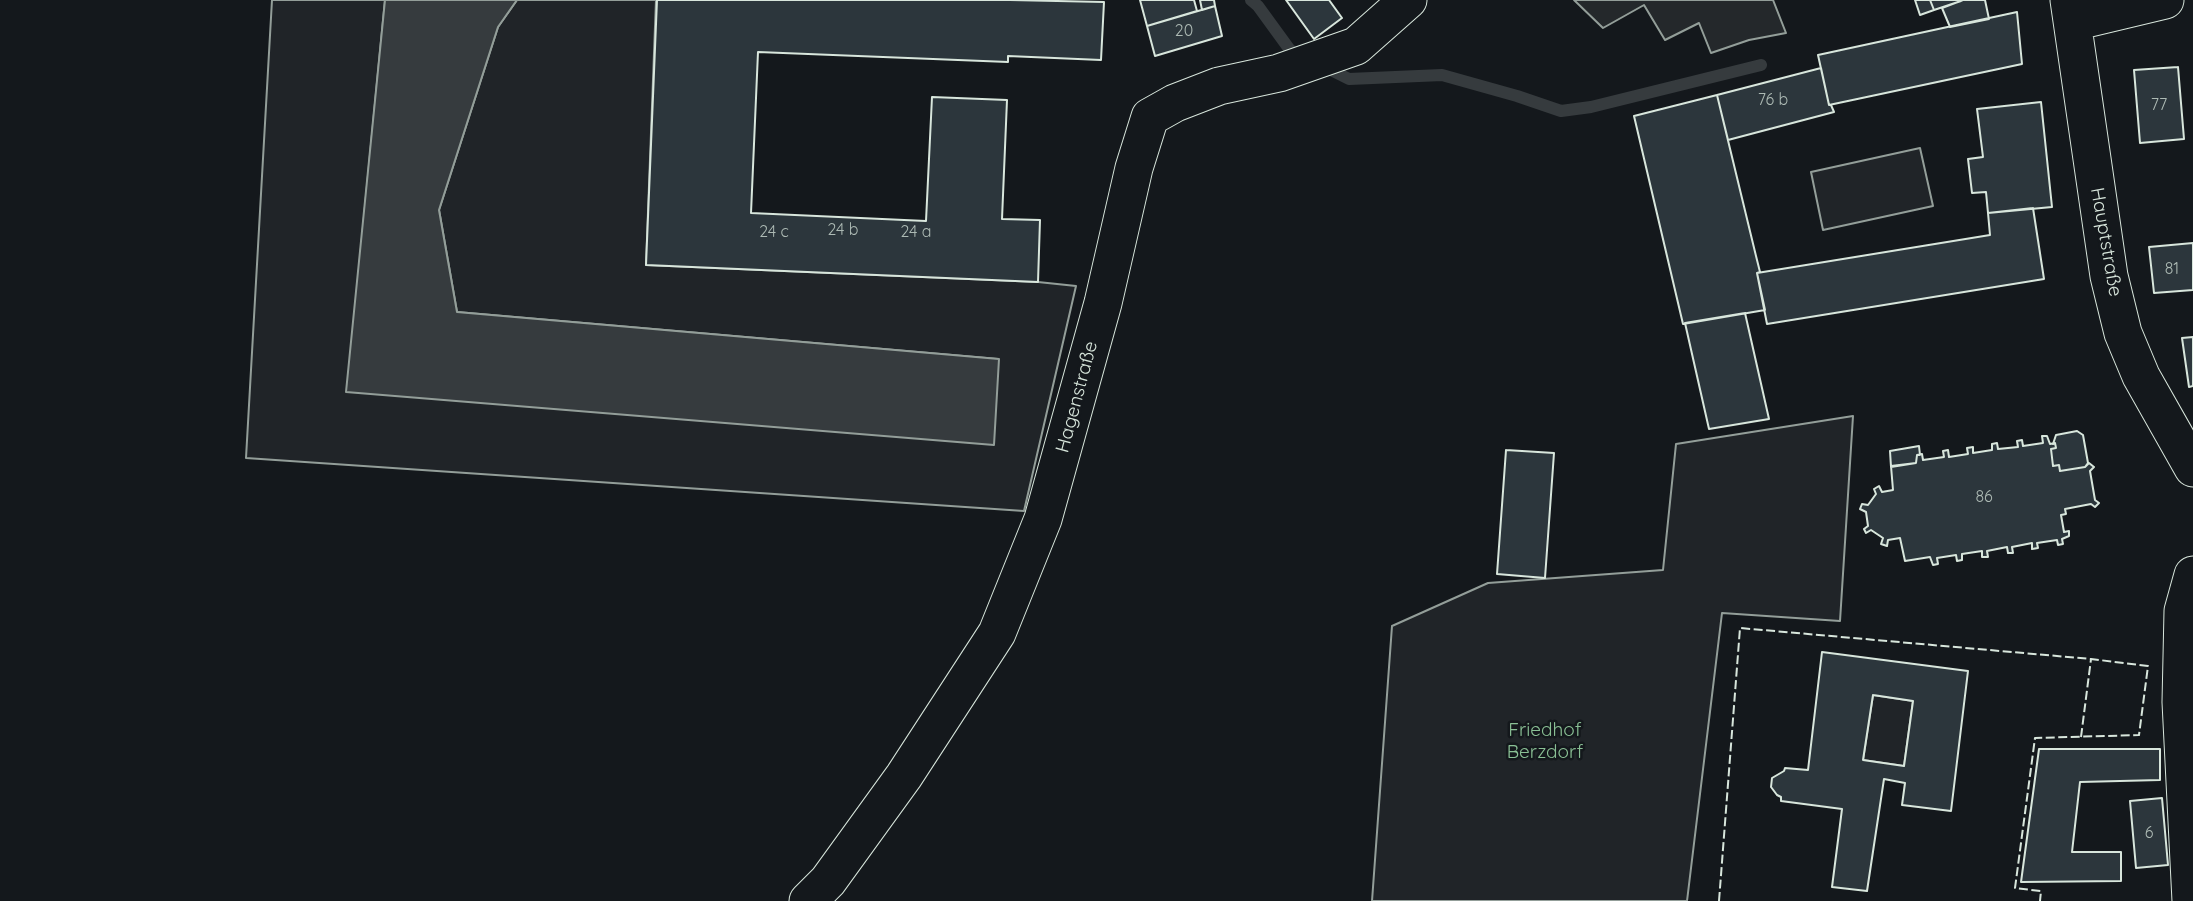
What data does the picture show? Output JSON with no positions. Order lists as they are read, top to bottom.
{
  "streets": {
    "street": ["Hauptstraße", "Hagenstraße"]
  },
  "parks": ["Friedhof Berzdorf"],
  "house_numbers": [
    "20",
    "76 b",
    "77",
    "24 b",
    "24 c",
    "24 a",
    "81",
    "86",
    "6"
  ]
}
